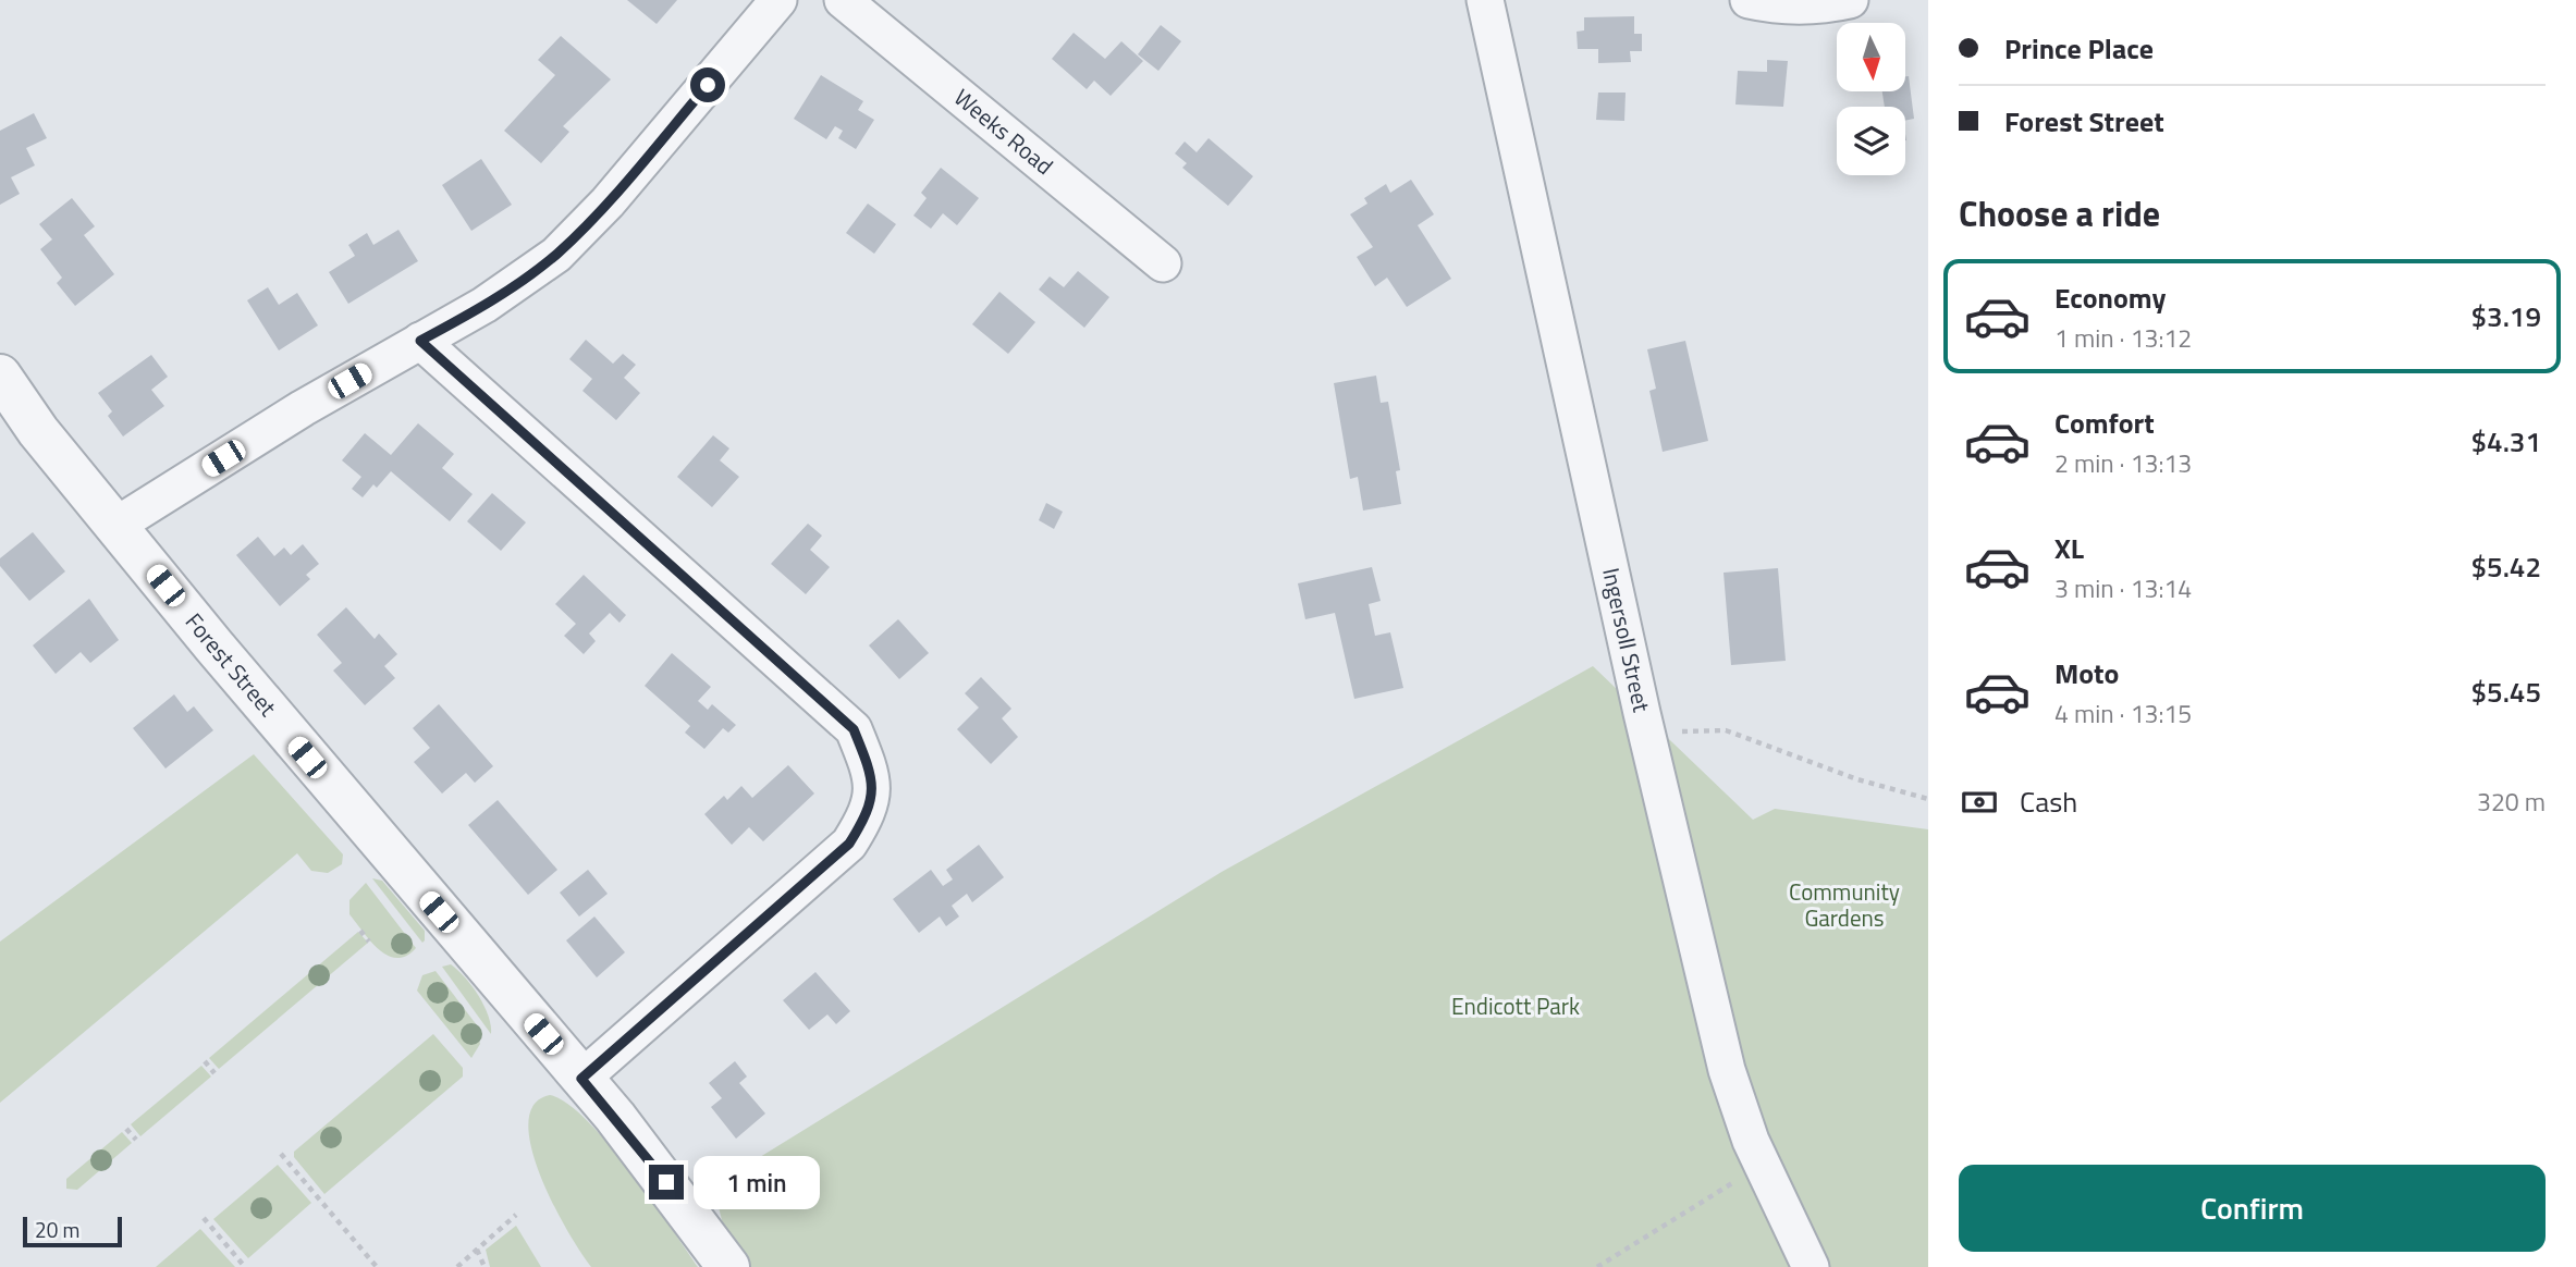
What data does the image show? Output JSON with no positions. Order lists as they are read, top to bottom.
{
  "streets": {
    "street": ["Weeks Road", "Ingersoll Street", "Forest Street"]
  },
  "parks": ["Community Gardens", "Endicott Park"],
  "scale_bar": "20 m",
  "north": "bottom",
  "page": {
    "banner": ["Prince Place", "Forest Street"],
    "heading": "Choose a ride",
    "list": [
      {
        "name": "Economy",
        "note": "1 min · 13:12",
        "value": "$3.19"
      },
      {
        "name": "Comfort",
        "note": "2 min · 13:13",
        "value": "$4.31"
      },
      {
        "name": "XL",
        "note": "3 min · 13:14",
        "value": "$5.42"
      },
      {
        "name": "Moto",
        "note": "4 min · 13:15",
        "value": "$5.45"
      }
    ],
    "pay": ["Cash", "320 m"],
    "buttons": "Confirm",
    "bubble": "1 min",
    "scale": "20 m"
  }
}
